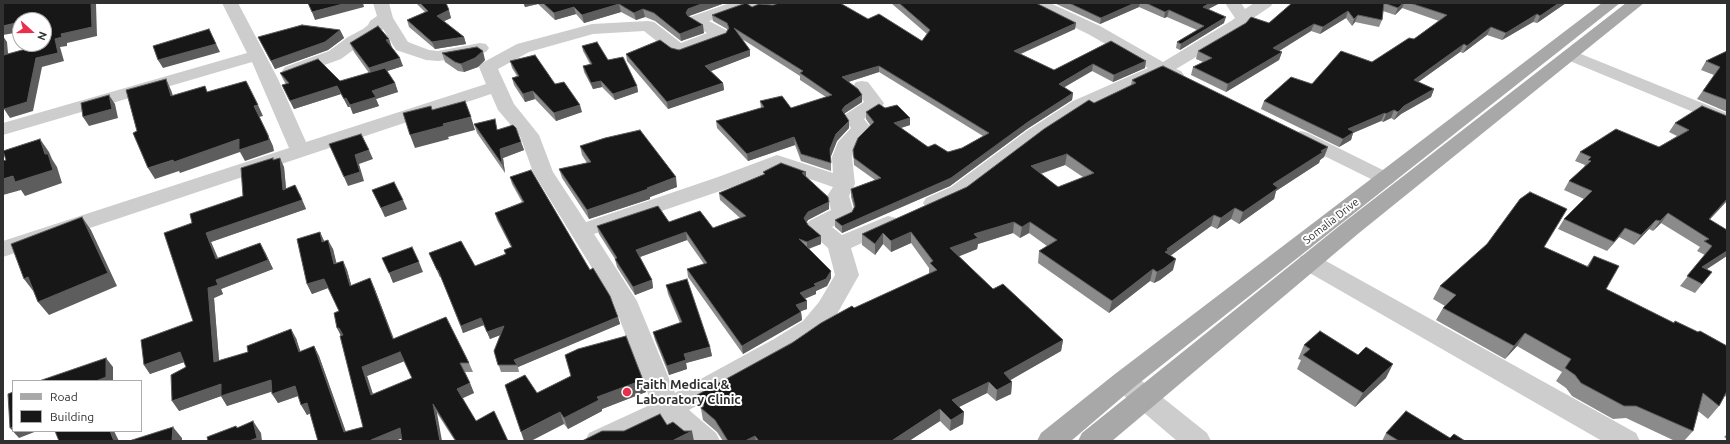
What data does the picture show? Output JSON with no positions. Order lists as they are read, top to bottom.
{
  "streets": {
    "main road": ["Somalia Drive"]
  },
  "places": ["Faith Medical & Laboratory Clinic"],
  "legend": ["Road", "Building"],
  "north": "right"
}
